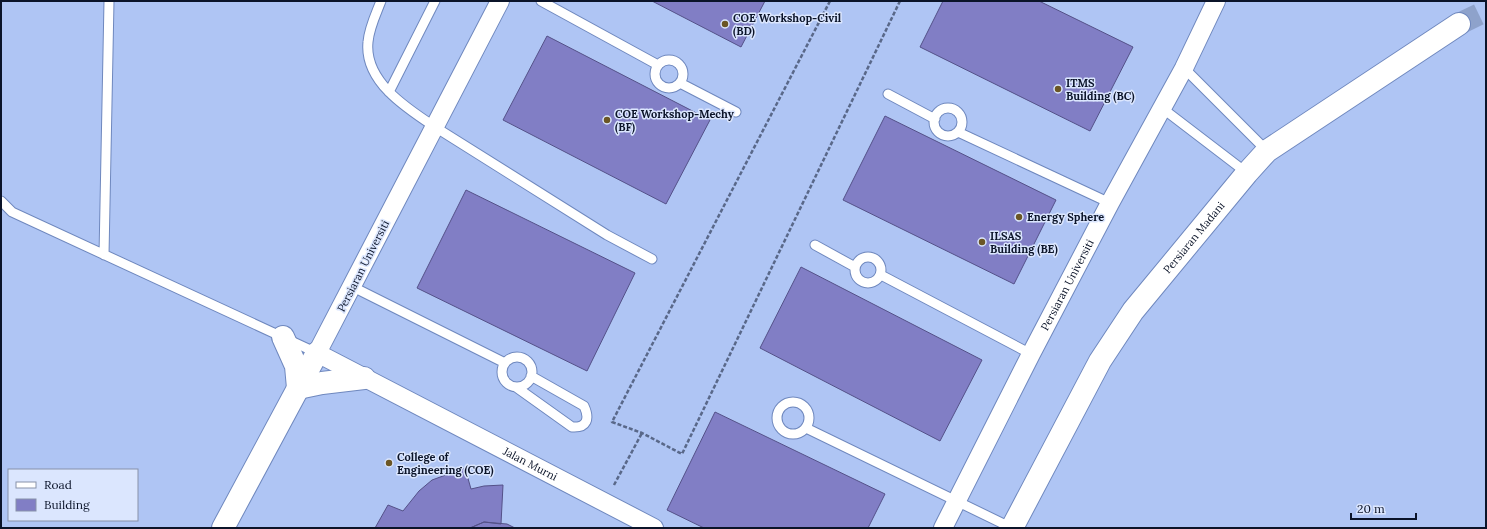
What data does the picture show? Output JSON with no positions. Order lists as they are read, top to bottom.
{
  "streets": {
    "street": ["Persiaran Madani", "Persiaran Universiti", "Jalan Murni"]
  },
  "crossings": [
    ["Persiaran Universiti", "Jalan Murni"]
  ],
  "places": [
    "COE Workshop-Civil (BD)",
    "ITMS Building (BC)",
    "COE Workshop-Mechy (BF)",
    "Energy Sphere",
    "ILSAS Building (BE)",
    "College of Engineering (COE)"
  ],
  "legend": ["Road", "Building"],
  "scale_bar": "20 m"
}
